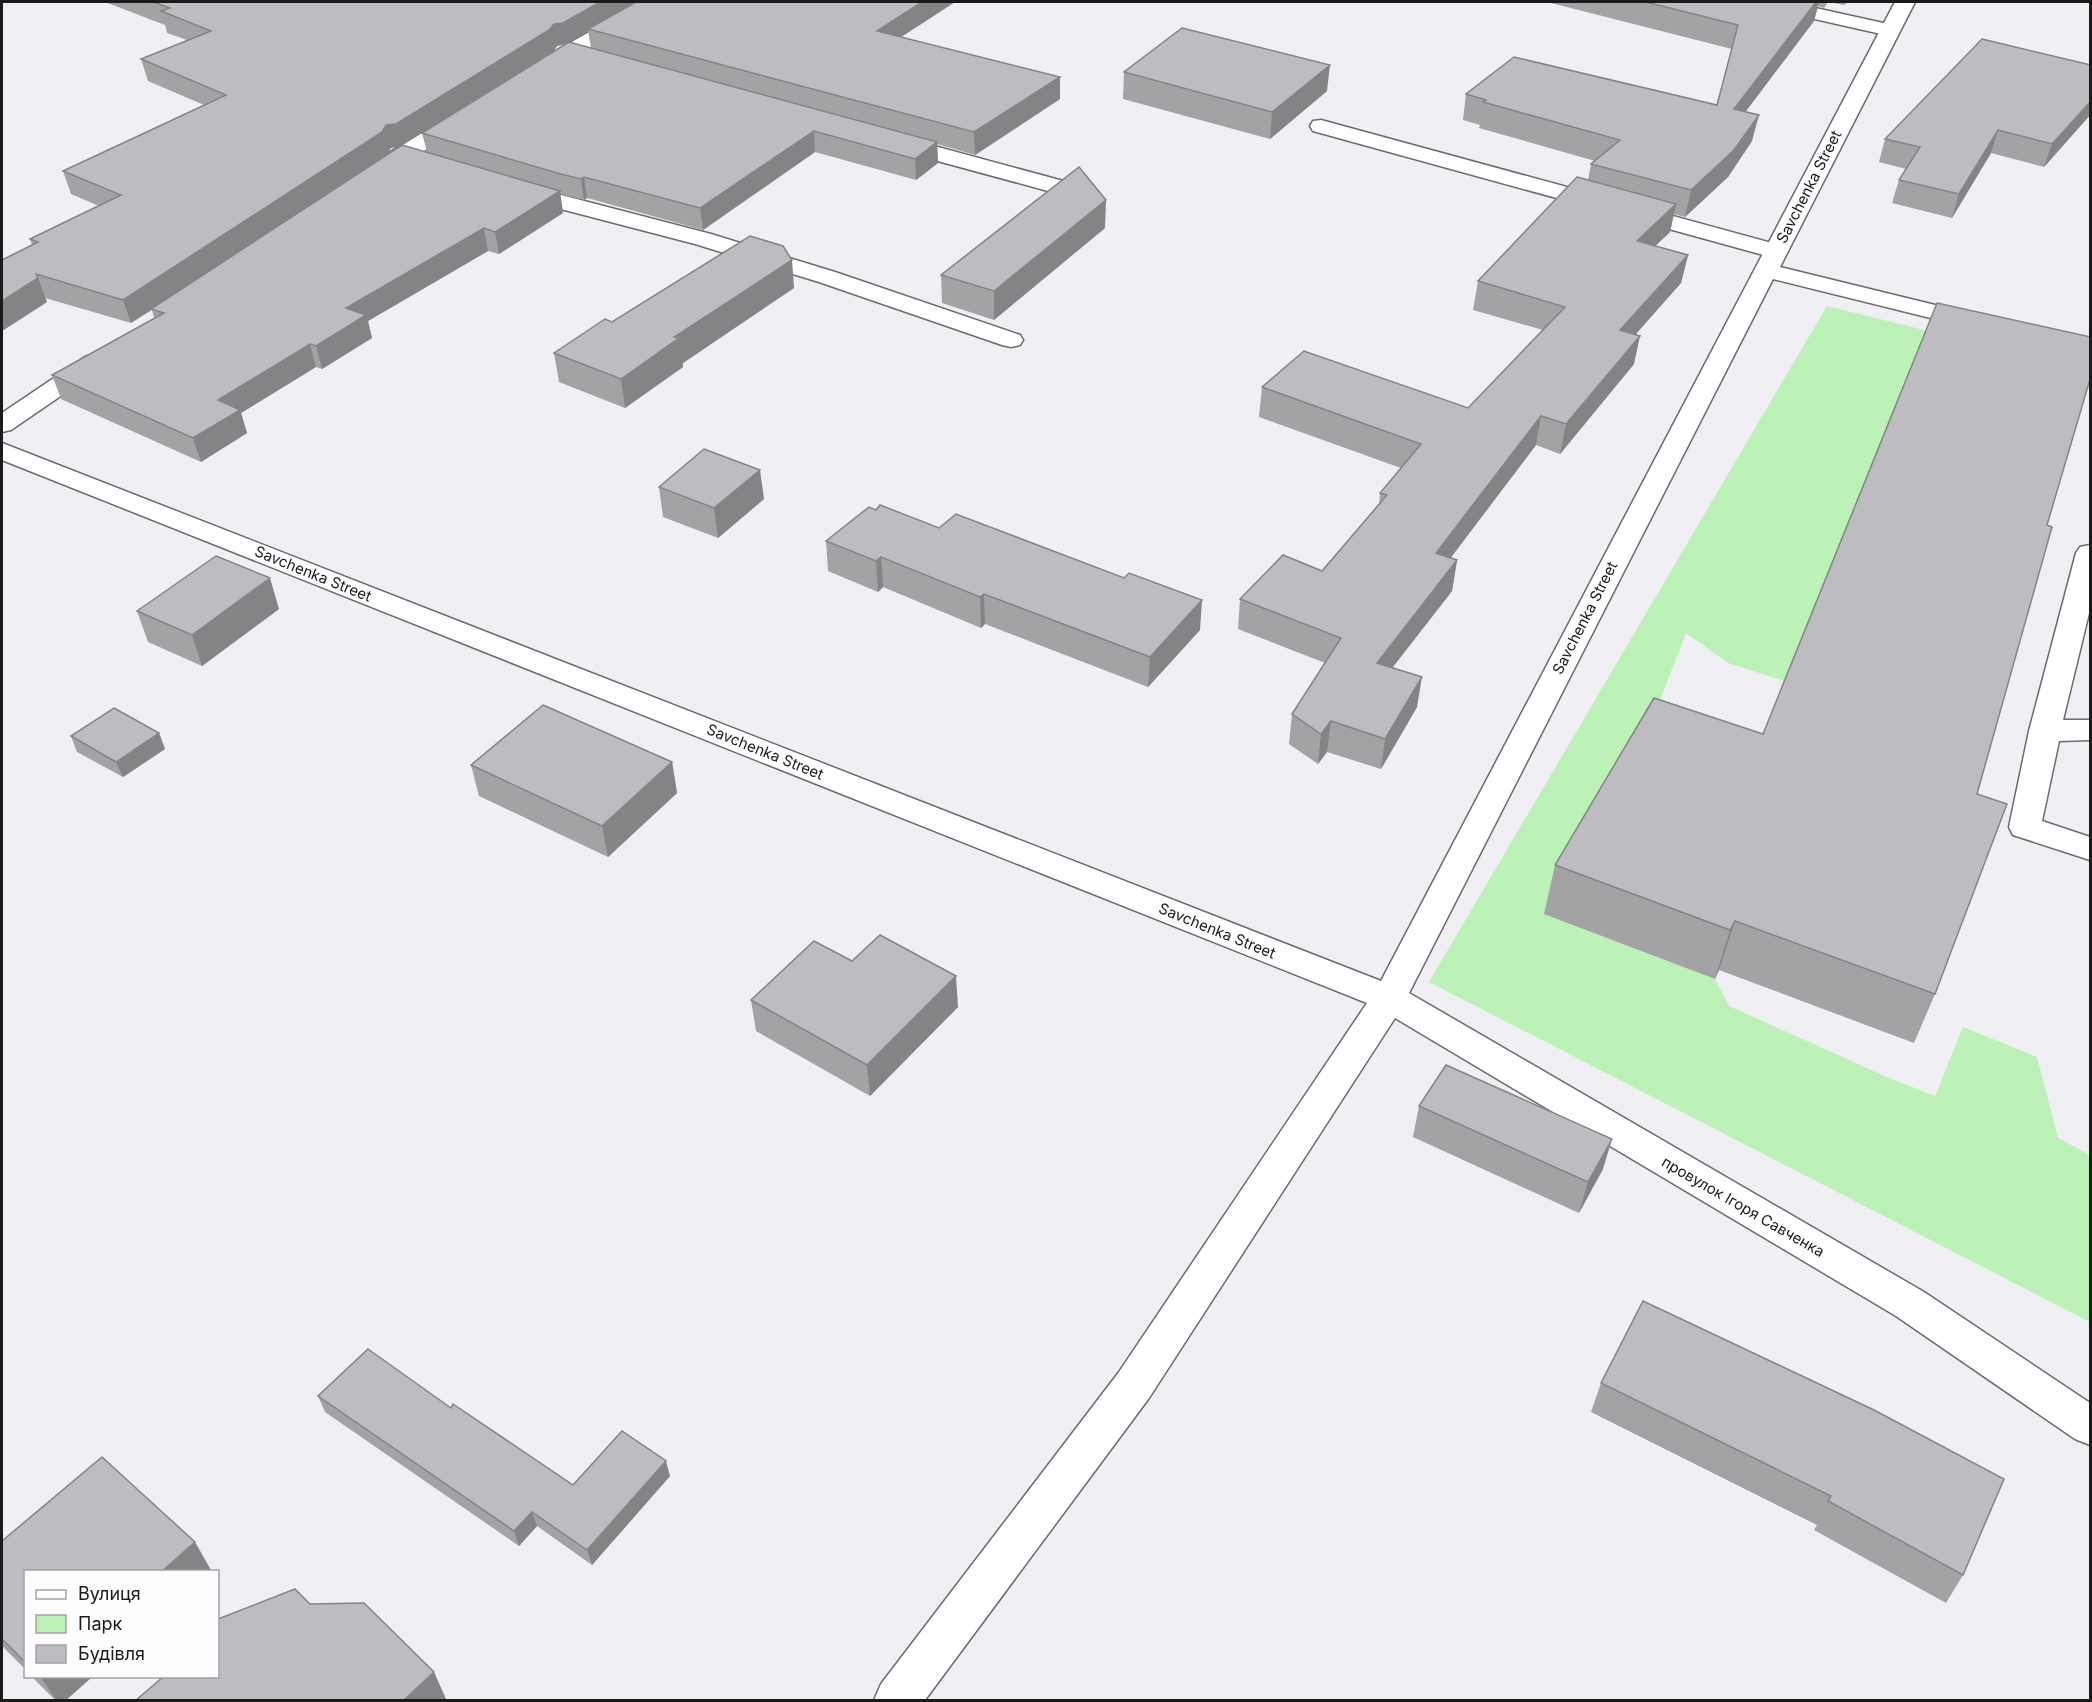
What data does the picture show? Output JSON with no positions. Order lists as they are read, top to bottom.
{
  "streets": {
    "street": ["Savchenka Street", "провулок Ігоря Савченка"]
  },
  "crossings": [
    ["Savchenka Street", "провулок Ігоря Савченка"]
  ],
  "legend": ["Вулиця", "Парк", "Будівля"]
}
